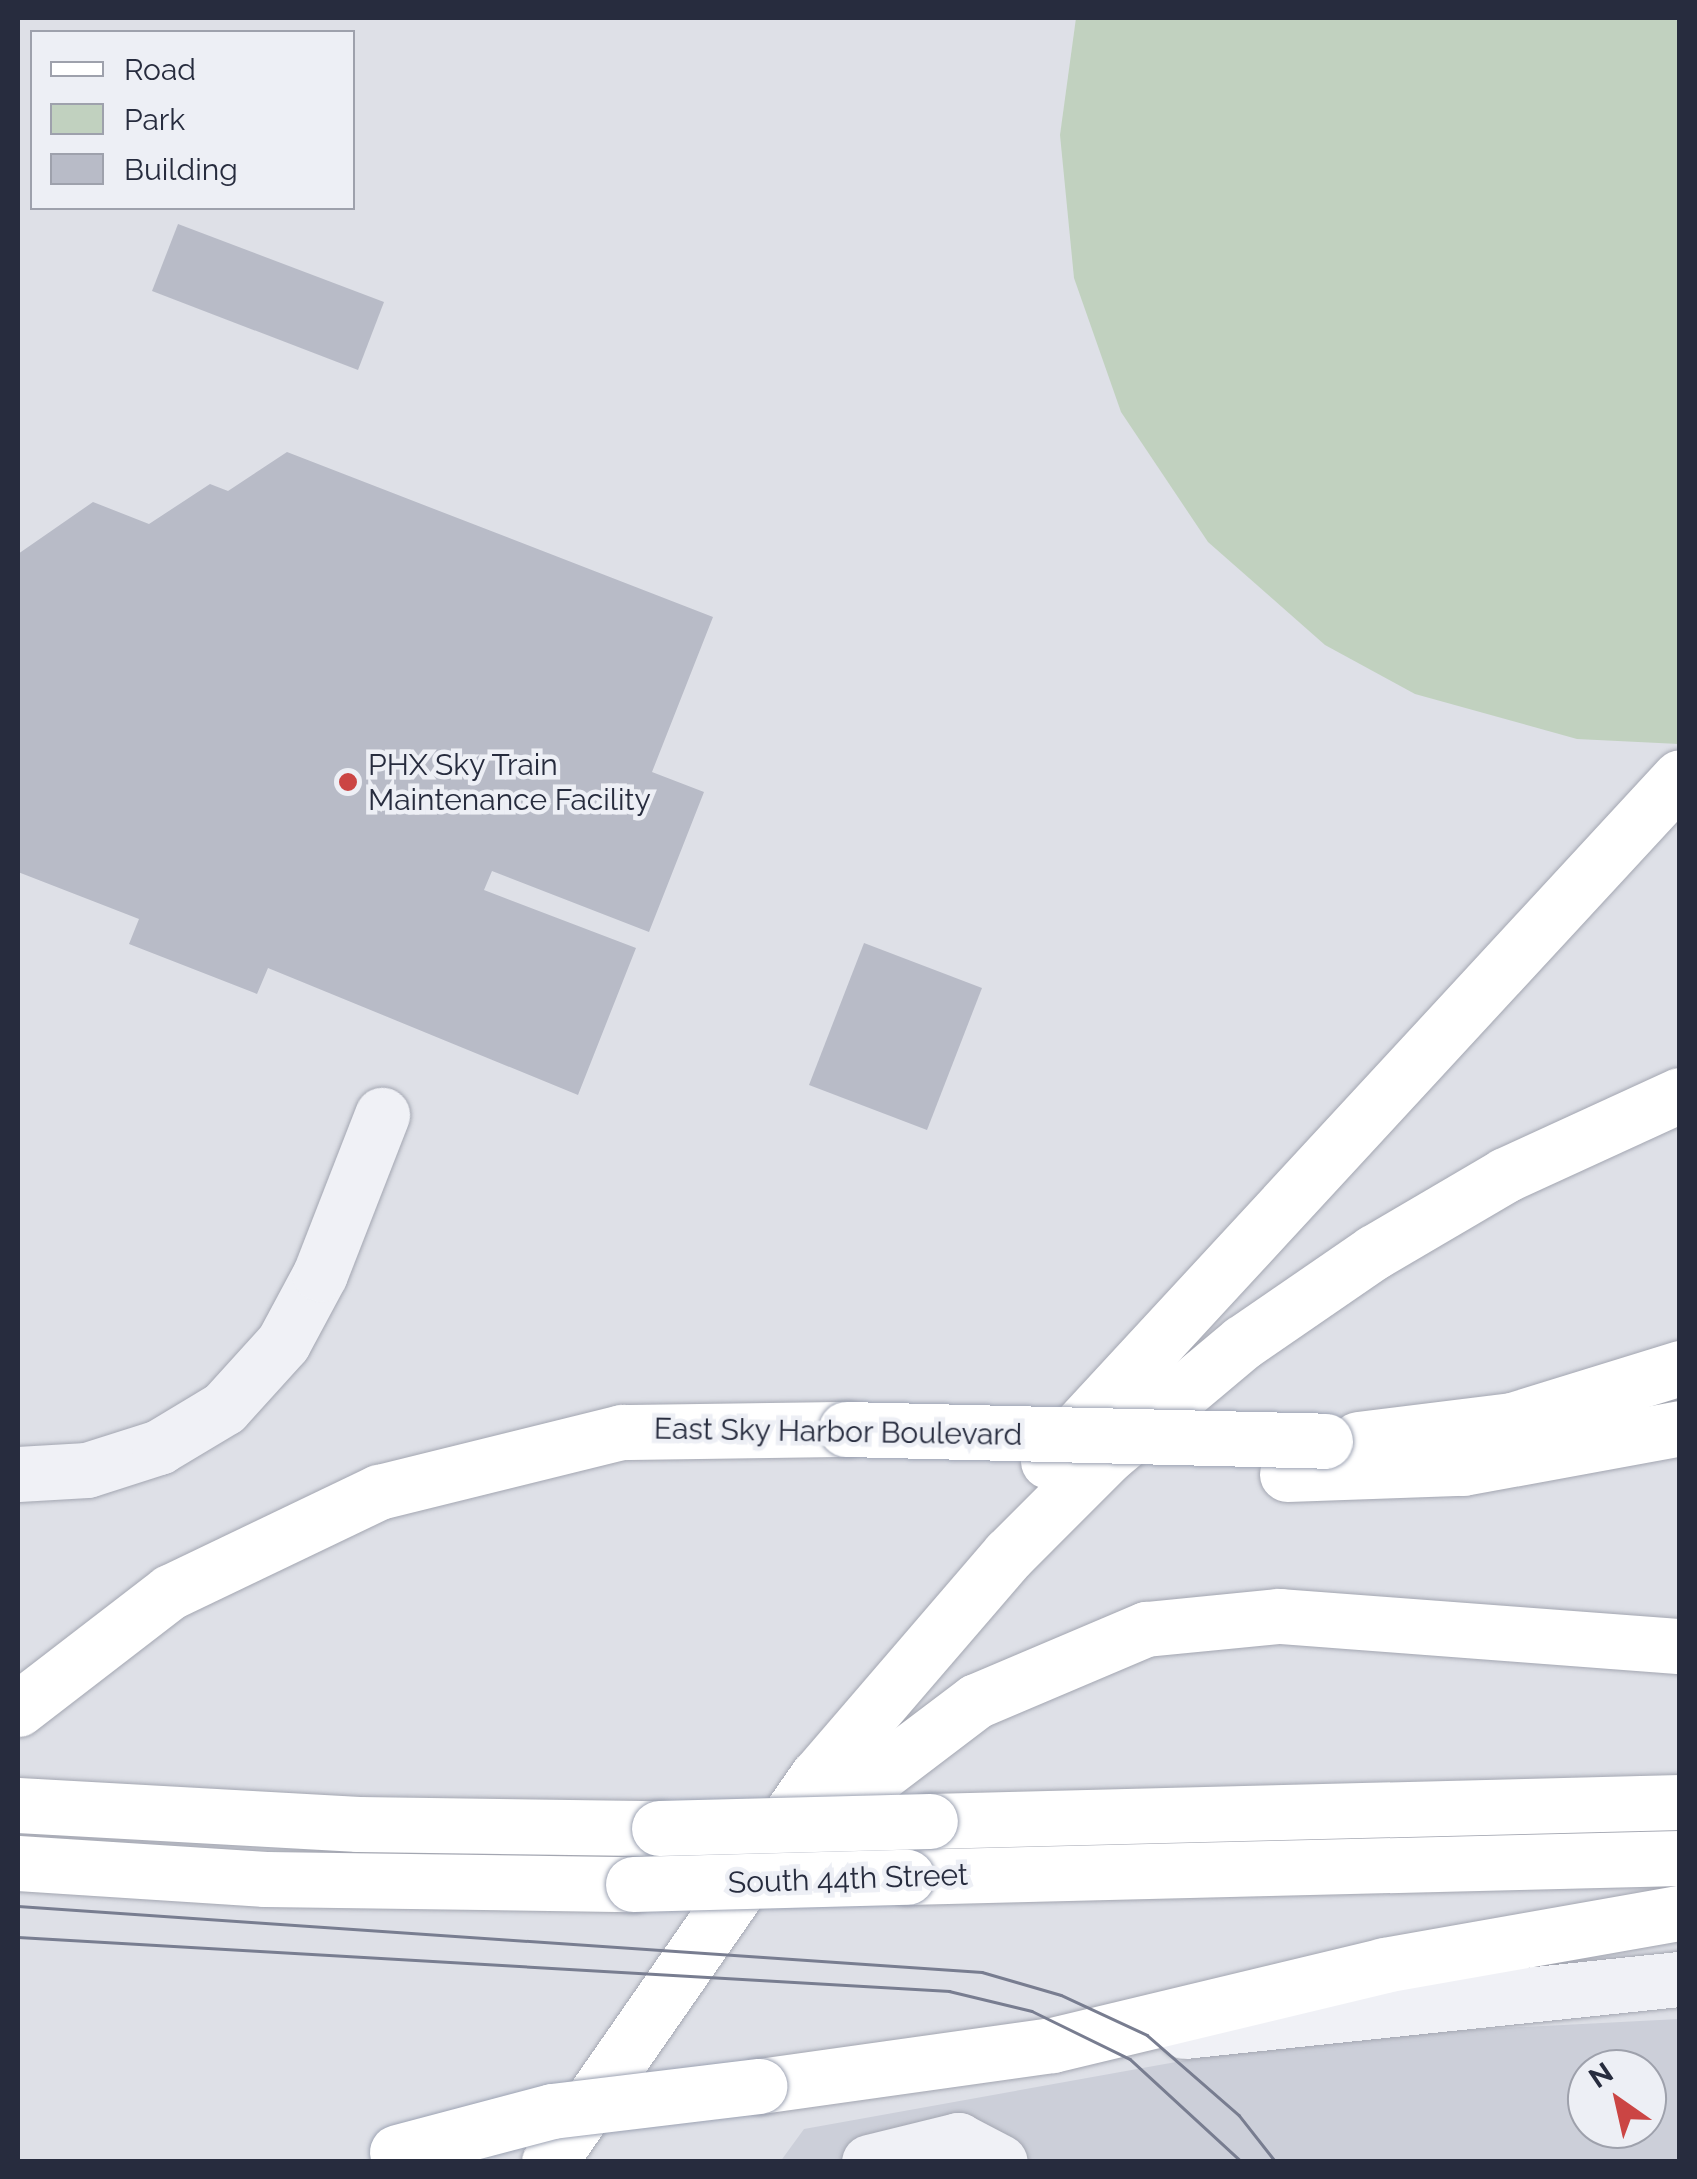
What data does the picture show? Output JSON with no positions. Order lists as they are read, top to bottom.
{
  "streets": {
    "main road": ["East Sky Harbor Boulevard", "South 44th Street"]
  },
  "places": ["PHX Sky Train Maintenance Facility"],
  "legend": ["Road", "Park", "Building"],
  "north": "top left"
}
